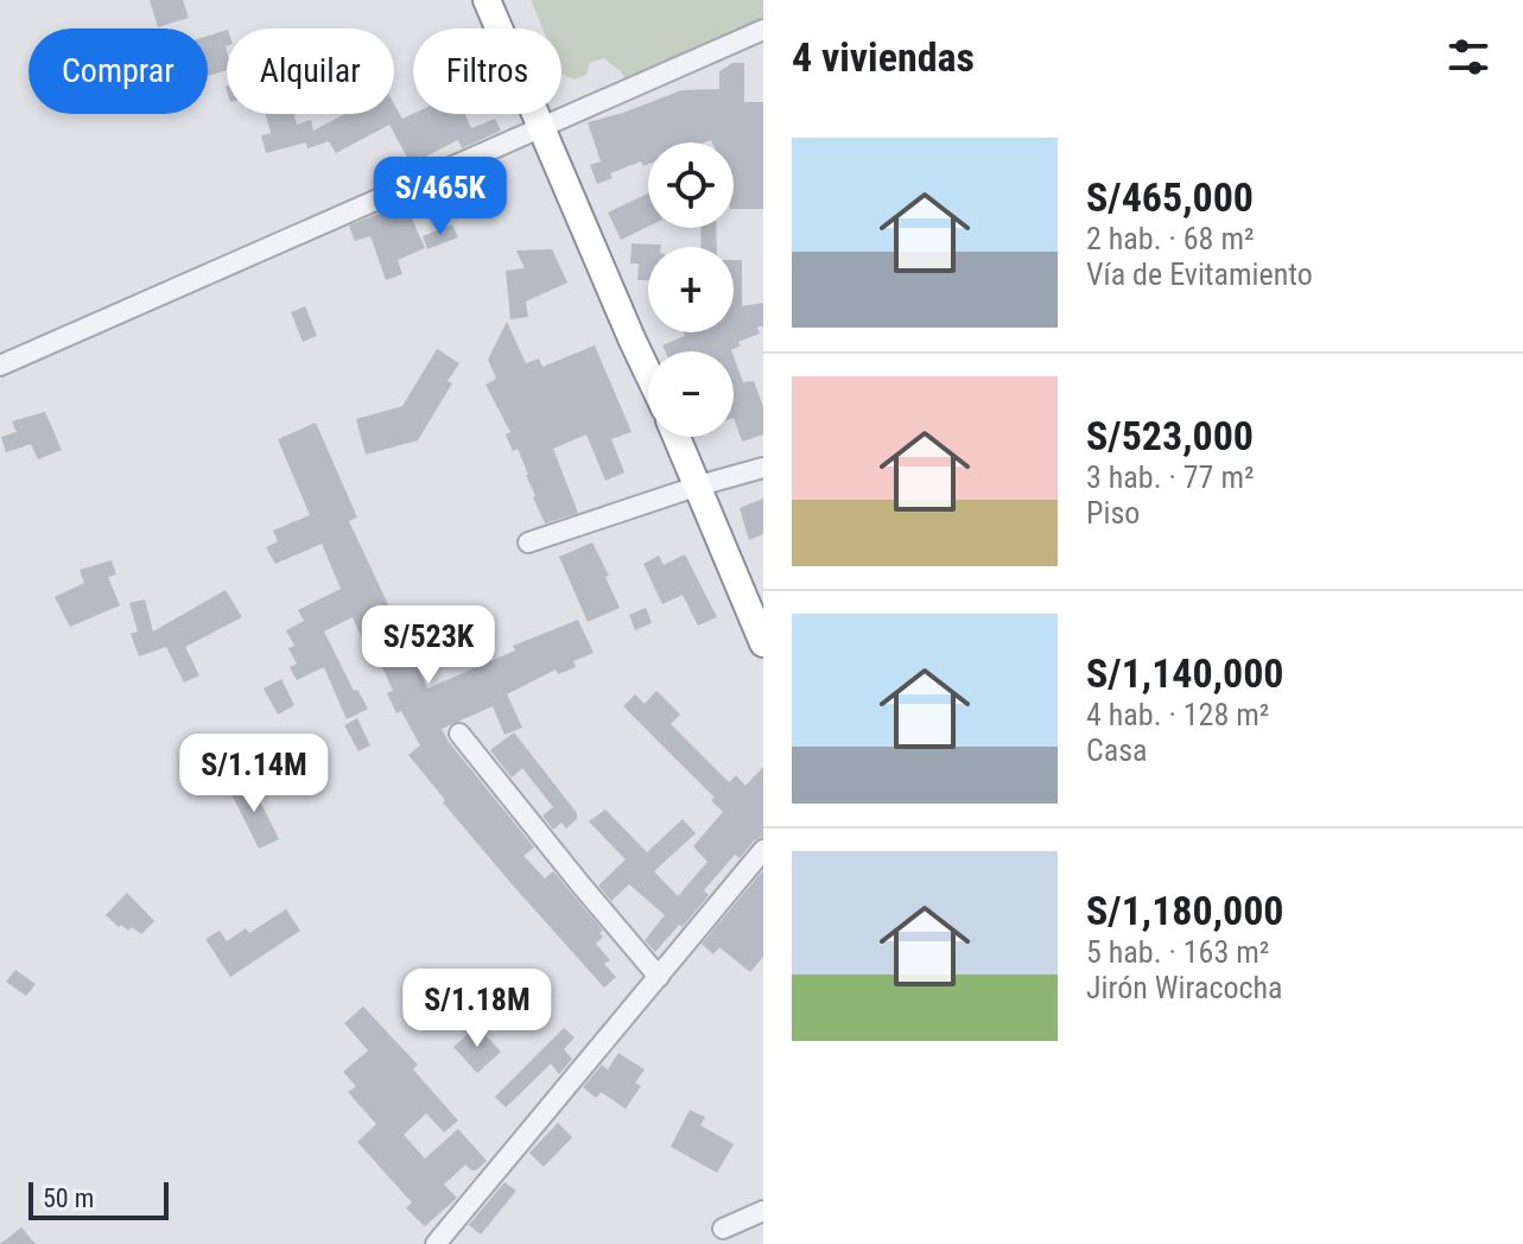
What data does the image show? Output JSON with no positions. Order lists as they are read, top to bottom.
{
  "scale_bar": "50 m",
  "page": {
    "heading": "4 viviendas",
    "chip": ["Comprar", "Alquilar", "Filtros"],
    "list": [
      {
        "name": "S/465,000",
        "note": "2 hab. · 68 m² · Vía de Evitamiento"
      },
      {
        "name": "S/523,000",
        "note": "3 hab. · 77 m² · Piso"
      },
      {
        "name": "S/1,140,000",
        "note": "4 hab. · 128 m² · Casa"
      },
      {
        "name": "S/1,180,000",
        "note": "5 hab. · 163 m² · Jirón Wiracocha"
      }
    ],
    "map_buttons": ["+", "−"],
    "price": [
      "S/465K",
      "S/523K",
      "S/1.14M",
      "S/1.18M"
    ],
    "scale": "50 m"
  }
}
